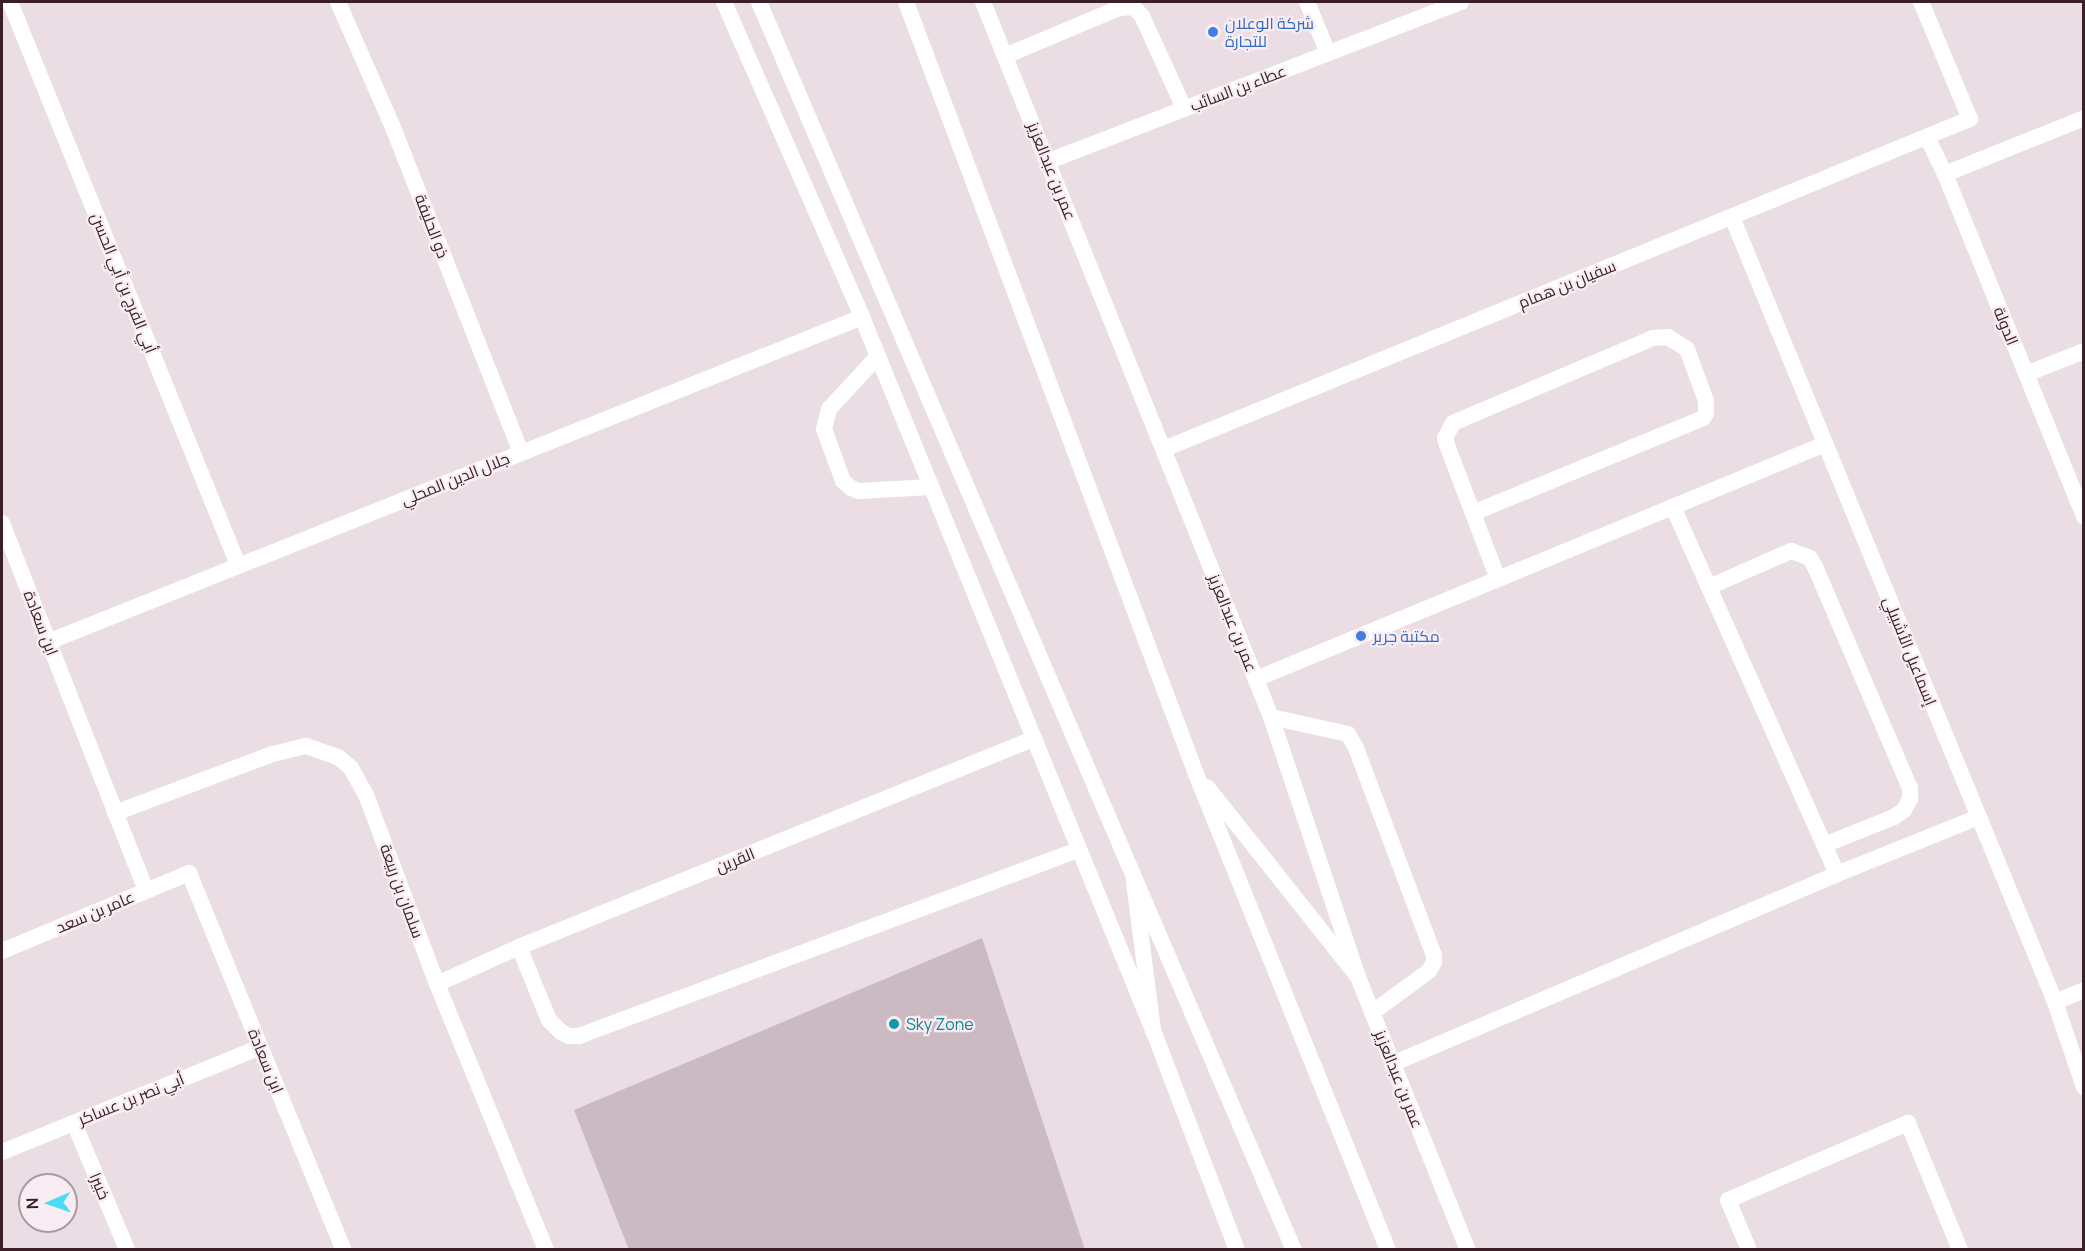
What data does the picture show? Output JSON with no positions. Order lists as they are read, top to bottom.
{
  "streets": {
    "street": [
      "عطاء بن السائب",
      "عمر بن عبدالعزيز",
      "ذو الحليفة",
      "أبي الفرج بن أبي الحسن",
      "سفيان بن همام",
      "الدولة",
      "جلال الدين المحلي",
      "ابن سعادة",
      "إسماعيل الأشبيلي",
      "القرين",
      "سلمان بن ربيعة",
      "عامر بن سعد",
      "أبي نصر بن عساكر",
      "خبيرا"
    ]
  },
  "crossings": [
    ["عطاء بن السائب", "عمر بن عبدالعزيز"],
    ["عمر بن عبدالعزيز", "سفيان بن همام"],
    ["ذو الحليفة", "جلال الدين المحلي"],
    ["أبي الفرج بن أبي الحسن", "جلال الدين المحلي"],
    ["سفيان بن همام", "الدولة"],
    ["سفيان بن همام", "إسماعيل الأشبيلي"],
    ["جلال الدين المحلي", "ابن سعادة"],
    ["ابن سعادة", "سلمان بن ربيعة"],
    ["ابن سعادة", "عامر بن سعد"],
    ["ابن سعادة", "أبي نصر بن عساكر"],
    ["القرين", "سلمان بن ربيعة"],
    ["أبي نصر بن عساكر", "خبيرا"]
  ],
  "places": ["شركة الوعلان للتجارة", "مكتبة جرير", "Sky Zone"],
  "north": "left"
}
